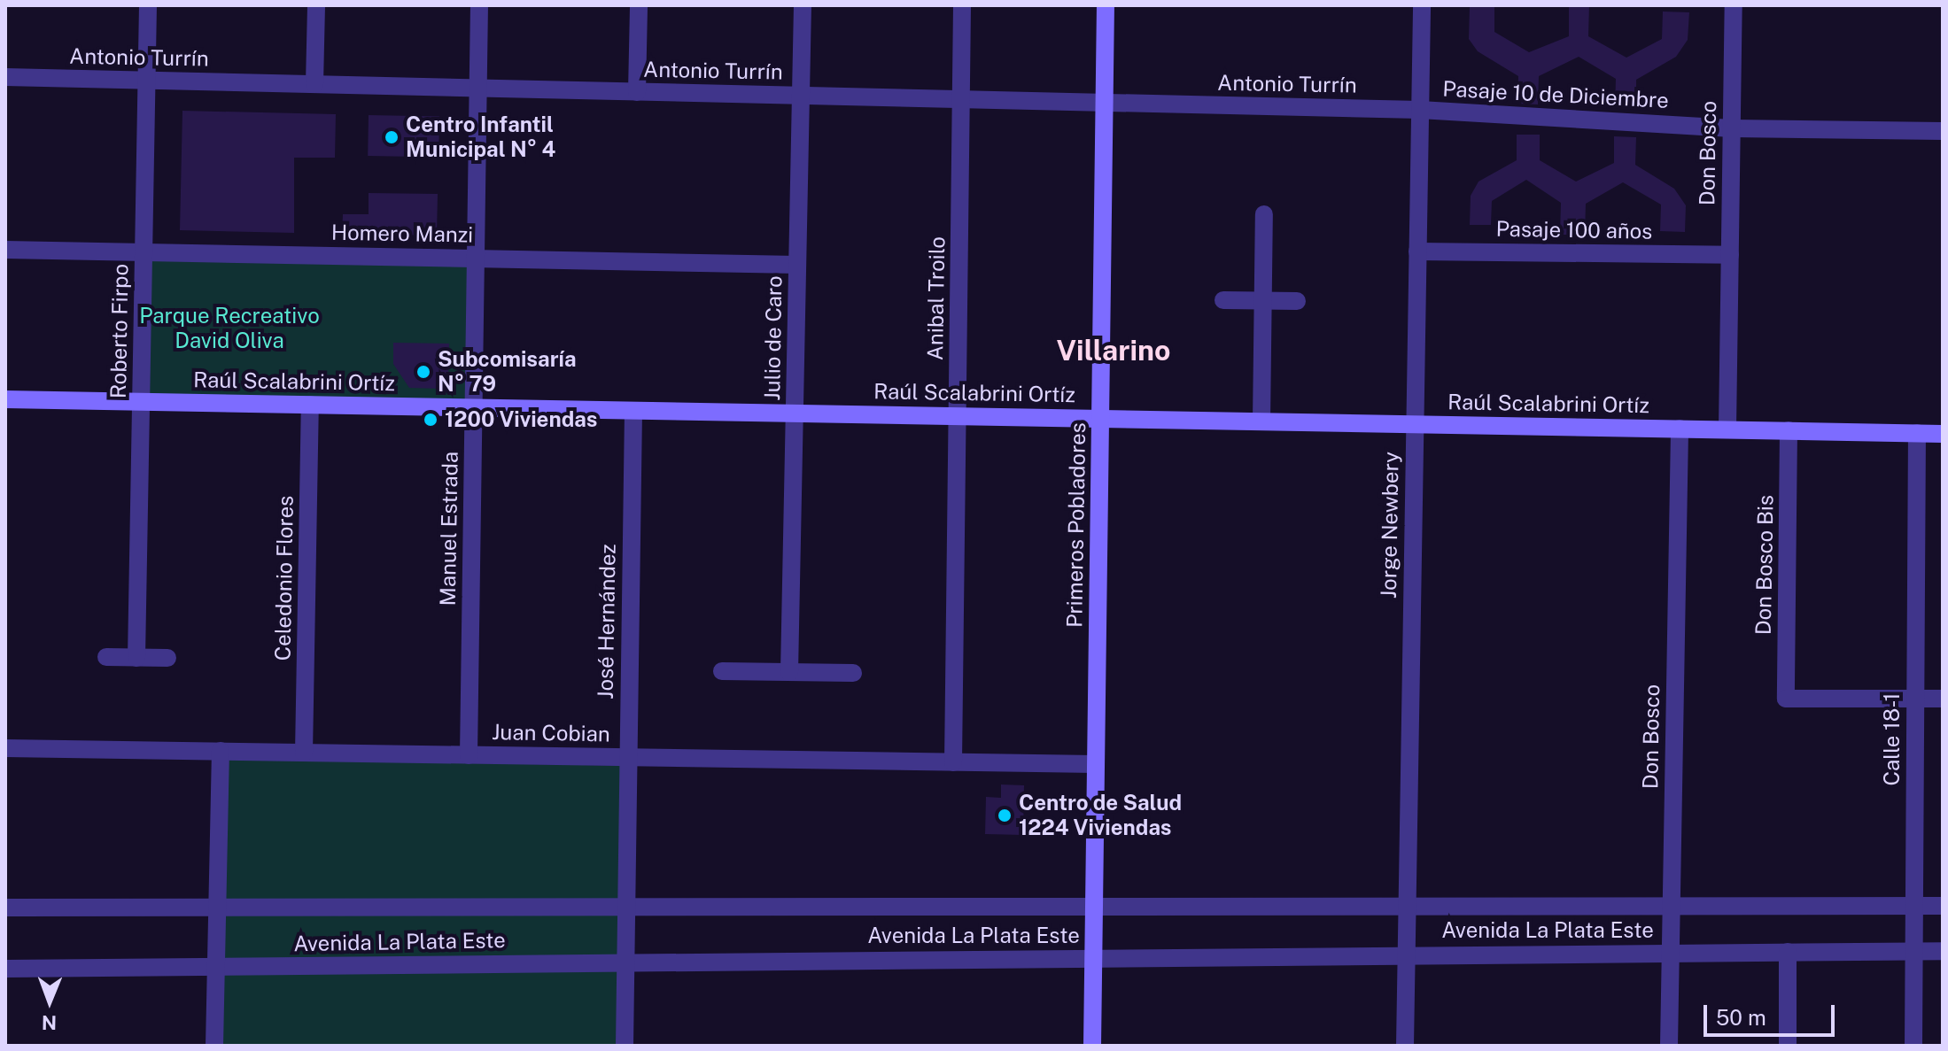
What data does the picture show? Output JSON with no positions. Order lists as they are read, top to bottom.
{
  "streets": {
    "street": [
      "Antonio Turrín",
      "Pasaje 10 de Diciembre",
      "Don Bosco",
      "Pasaje 100 años",
      "Homero Manzi",
      "Anibal Troilo",
      "Roberto Firpo",
      "Julio de Caro",
      "Raúl Scalabrini Ortíz",
      "Primeros Pobladores",
      "Jorge Newbery",
      "Manuel Estrada",
      "Don Bosco Bis",
      "Celedonio Flores",
      "José Hernández",
      "Juan Cobian",
      "Calle 18-1",
      "Avenida La Plata Este"
    ]
  },
  "crossings": [
    ["Antonio Turrín", "Pasaje 10 de Diciembre"],
    ["Antonio Turrín", "Anibal Troilo"],
    ["Antonio Turrín", "Roberto Firpo"],
    ["Antonio Turrín", "Julio de Caro"],
    ["Antonio Turrín", "Primeros Pobladores"],
    ["Antonio Turrín", "Jorge Newbery"],
    ["Antonio Turrín", "Manuel Estrada"],
    ["Pasaje 10 de Diciembre", "Don Bosco"],
    ["Pasaje 10 de Diciembre", "Jorge Newbery"],
    ["Don Bosco", "Pasaje 100 años"],
    ["Don Bosco", "Raúl Scalabrini Ortíz"],
    ["Don Bosco", "Avenida La Plata Este"],
    ["Pasaje 100 años", "Jorge Newbery"],
    ["Homero Manzi", "Roberto Firpo"],
    ["Homero Manzi", "Julio de Caro"],
    ["Homero Manzi", "Manuel Estrada"],
    ["Anibal Troilo", "Raúl Scalabrini Ortíz"],
    ["Anibal Troilo", "Juan Cobian"],
    ["Roberto Firpo", "Raúl Scalabrini Ortíz"],
    ["Julio de Caro", "Raúl Scalabrini Ortíz"],
    ["Raúl Scalabrini Ortíz", "Primeros Pobladores"],
    ["Raúl Scalabrini Ortíz", "Jorge Newbery"],
    ["Raúl Scalabrini Ortíz", "Manuel Estrada"],
    ["Raúl Scalabrini Ortíz", "Don Bosco Bis"],
    ["Raúl Scalabrini Ortíz", "Celedonio Flores"],
    ["Raúl Scalabrini Ortíz", "José Hernández"],
    ["Raúl Scalabrini Ortíz", "Calle 18-1"],
    ["Primeros Pobladores", "Juan Cobian"],
    ["Primeros Pobladores", "Avenida La Plata Este"],
    ["Jorge Newbery", "Avenida La Plata Este"],
    ["Manuel Estrada", "Juan Cobian"],
    ["Don Bosco Bis", "Calle 18-1"],
    ["Celedonio Flores", "Juan Cobian"],
    ["José Hernández", "Juan Cobian"],
    ["José Hernández", "Avenida La Plata Este"],
    ["Calle 18-1", "Avenida La Plata Este"]
  ],
  "districts": ["Villarino"],
  "parks": ["Parque Recreativo David Oliva"],
  "places": [
    "Centro Infantil Municipal N° 4",
    "Subcomisaría N° 79",
    "1200 Viviendas",
    "Centro de Salud 1224 Viviendas"
  ],
  "scale_bar": "50 m",
  "north": "bottom"
}
